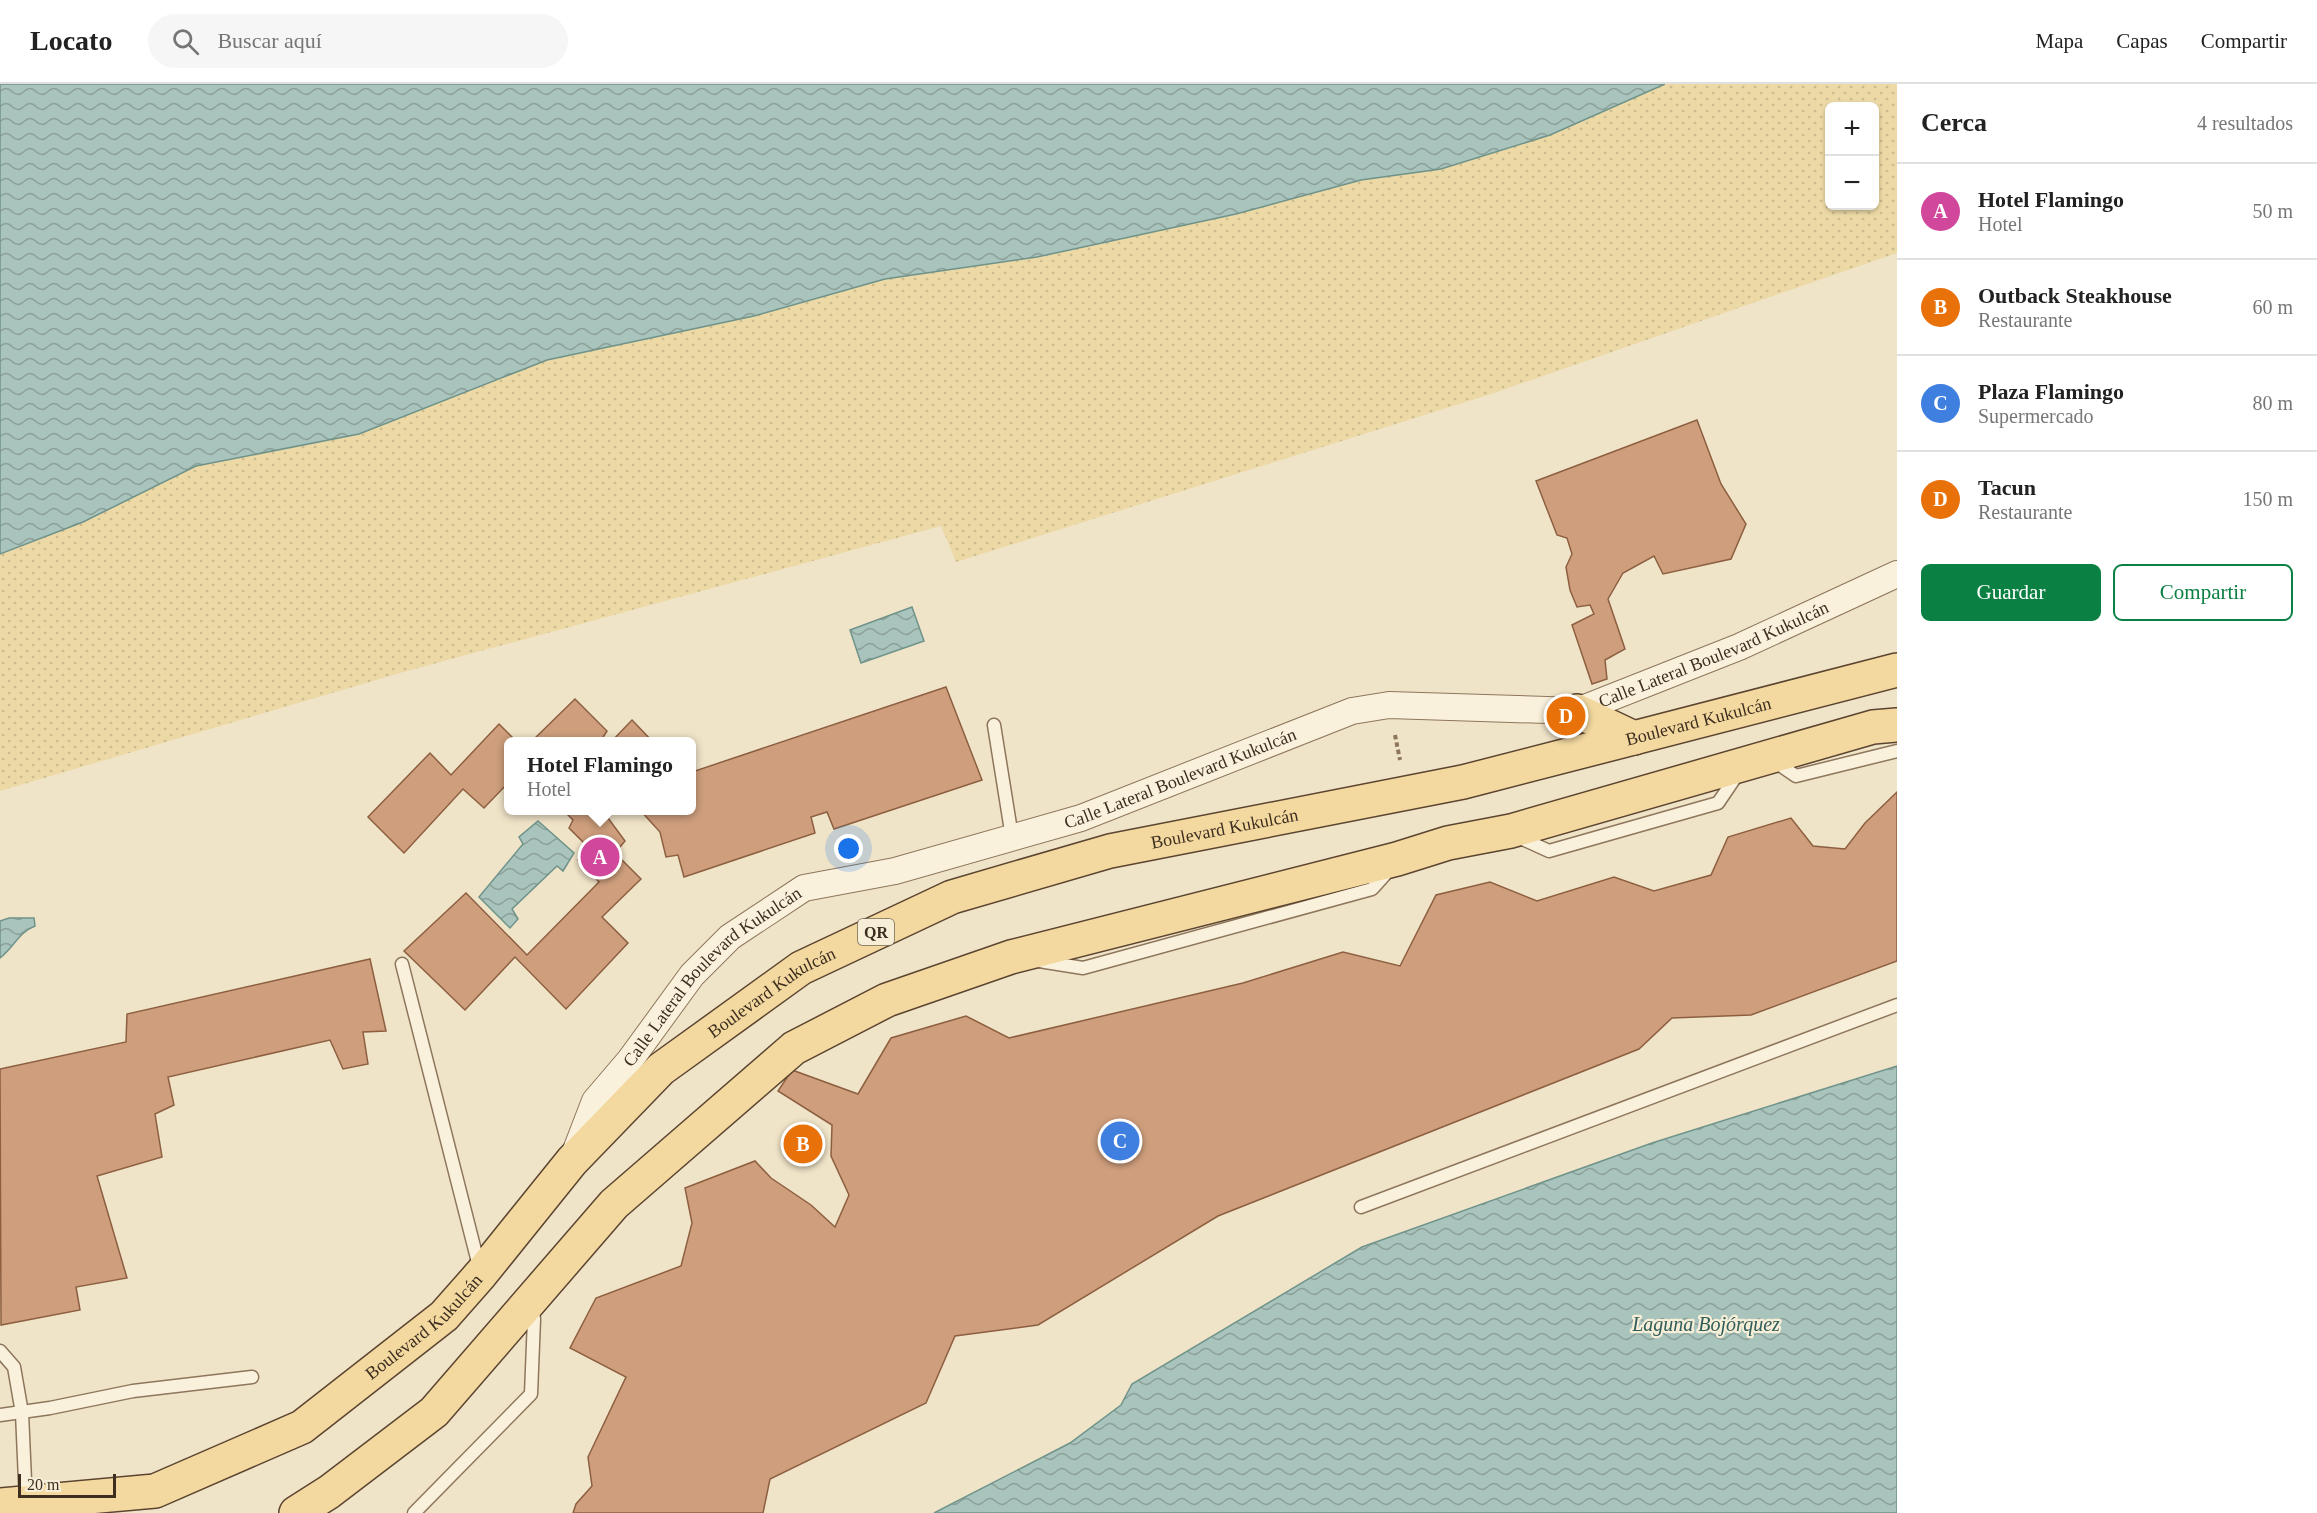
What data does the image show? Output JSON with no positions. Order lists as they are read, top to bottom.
{
  "streets": {
    "main road": ["Boulevard Kukulcán", "QR"],
    "street": ["Calle Lateral Boulevard Kukulcán"]
  },
  "crossings": [
    ["Calle Lateral Boulevard Kukulcán", "Boulevard Kukulcán"]
  ],
  "water": ["Laguna Bojórquez"],
  "scale_bar": "20 m",
  "page": {
    "header": "Locato",
    "search": "Buscar aquí",
    "nav": ["Mapa", "Capas", "Compartir"],
    "heading": ["Cerca", "4 resultados"],
    "map_buttons": ["+", "−"],
    "list": [
      {
        "mark": "A",
        "name": "Hotel Flamingo",
        "note": "Hotel",
        "value": "50 m"
      },
      {
        "mark": "B",
        "name": "Outback Steakhouse",
        "note": "Restaurante",
        "value": "60 m"
      },
      {
        "mark": "C",
        "name": "Plaza Flamingo",
        "note": "Supermercado",
        "value": "80 m"
      },
      {
        "mark": "D",
        "name": "Tacun",
        "note": "Restaurante",
        "value": "150 m"
      }
    ],
    "buttons": ["Guardar", "Compartir"],
    "pins": [
      "D",
      "A",
      "C",
      "B"
    ],
    "popup": ["Hotel Flamingo", "Hotel"],
    "scale": "20 m"
  }
}
